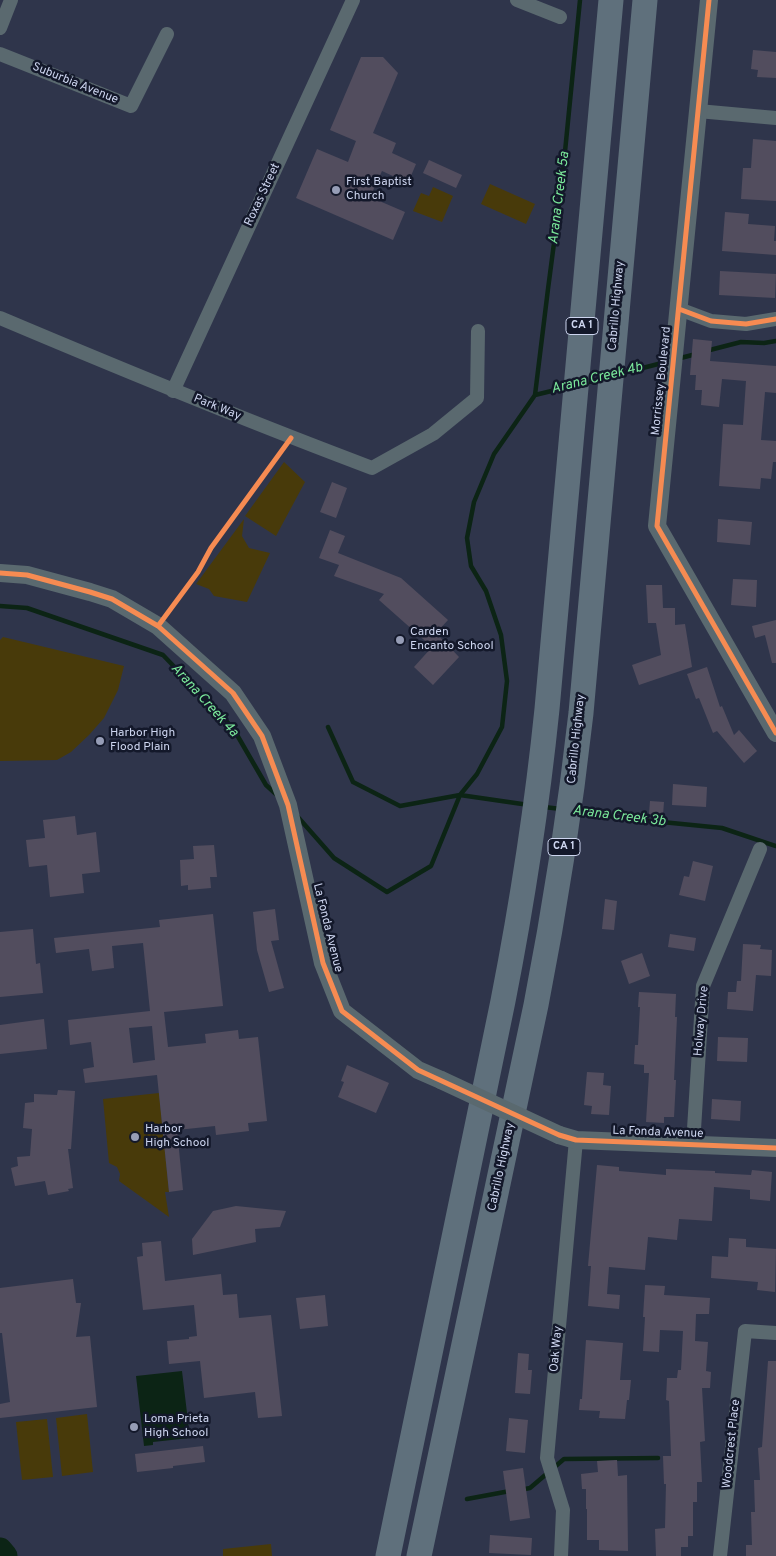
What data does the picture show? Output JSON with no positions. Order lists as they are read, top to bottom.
{
  "streets": {
    "highway": ["Cabrillo Highway", "CA 1"],
    "street": [
      "Suburbia Avenue",
      "Roxas Street",
      "Morrissey Boulevard",
      "Park Way",
      "La Fonda Avenue",
      "Holway Drive",
      "Oak Way",
      "Woodcrest Place"
    ]
  },
  "crossings": [
    ["Roxas Street", "Park Way"],
    ["La Fonda Avenue", "Holway Drive"],
    ["La Fonda Avenue", "Oak Way"]
  ],
  "water": [
    "Arana Creek 5a",
    "Arana Creek 4b",
    "Arana Creek 4a",
    "Arana Creek 3b"
  ],
  "places": [
    "First Baptist Church",
    "Carden Encanto School",
    "Harbor High Flood Plain",
    "Harbor High School",
    "Loma Prieta High School"
  ]
}
